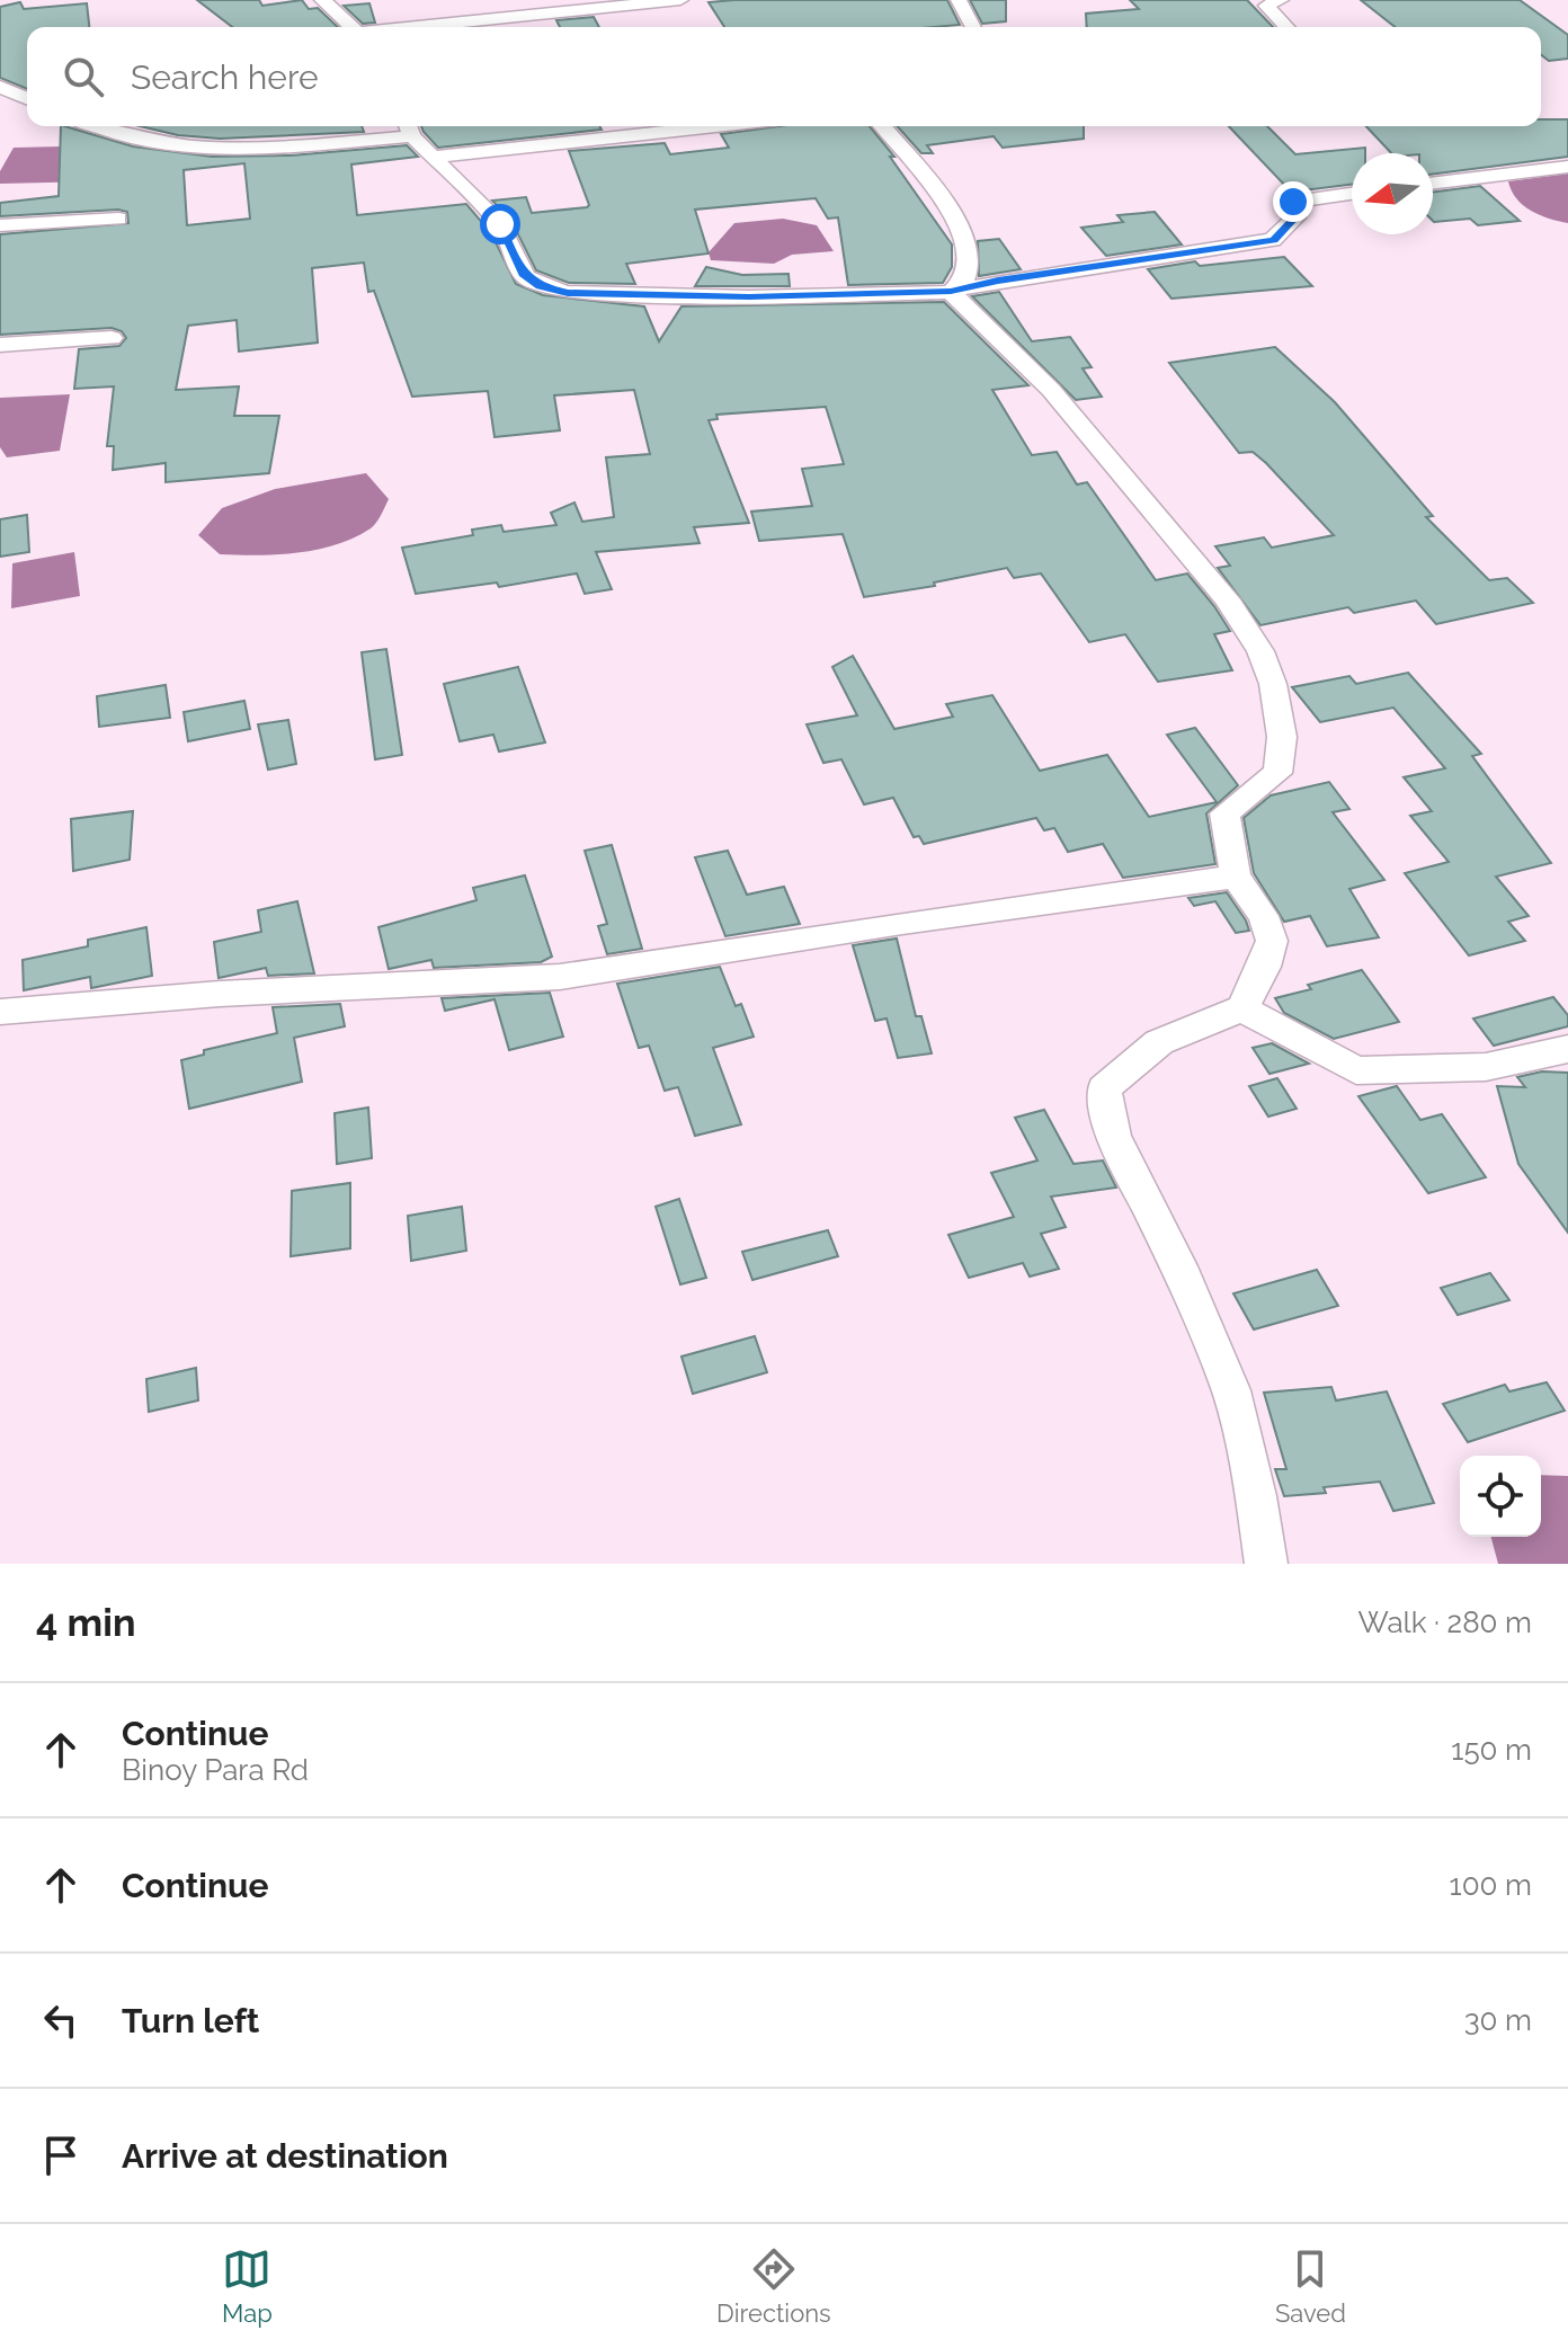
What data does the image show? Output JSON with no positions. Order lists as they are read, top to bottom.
{
  "north": "left",
  "page": {
    "search": "Search here",
    "heading": ["4 min", "Walk · 280 m"],
    "list": [
      ["Continue", "Binoy Para Rd", "150 m"],
      ["Continue", "100 m"],
      ["Turn left", "30 m"],
      "Arrive at destination"
    ],
    "nav": ["Map", "Directions", "Saved"]
  }
}
